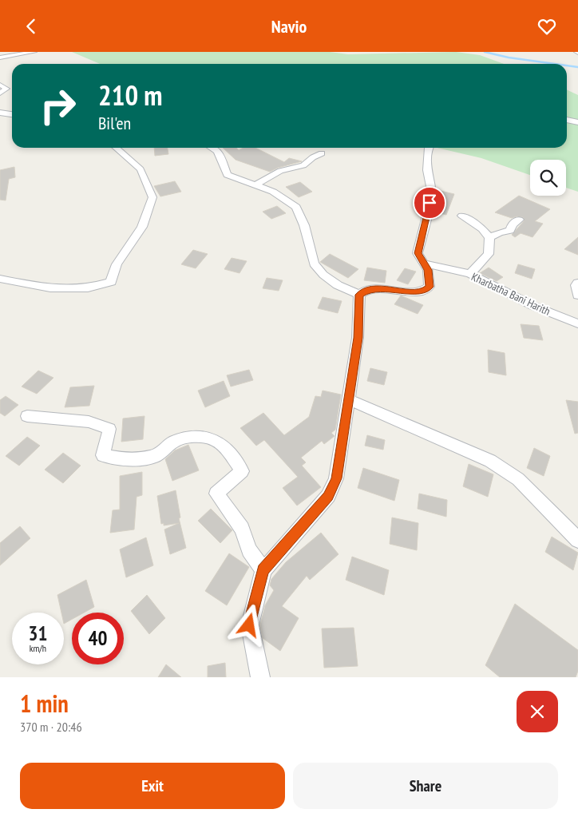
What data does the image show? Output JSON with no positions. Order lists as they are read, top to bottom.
{
  "streets": {
    "street": ["Kharbatha Bani Harith"]
  },
  "page": {
    "header": "Navio",
    "turn": ["210 m", "Bil'en"],
    "speed": "31 km/h",
    "limit": "40",
    "heading": ["1 min", "370 m · 20:46"],
    "buttons": ["Exit", "Share"]
  }
}
